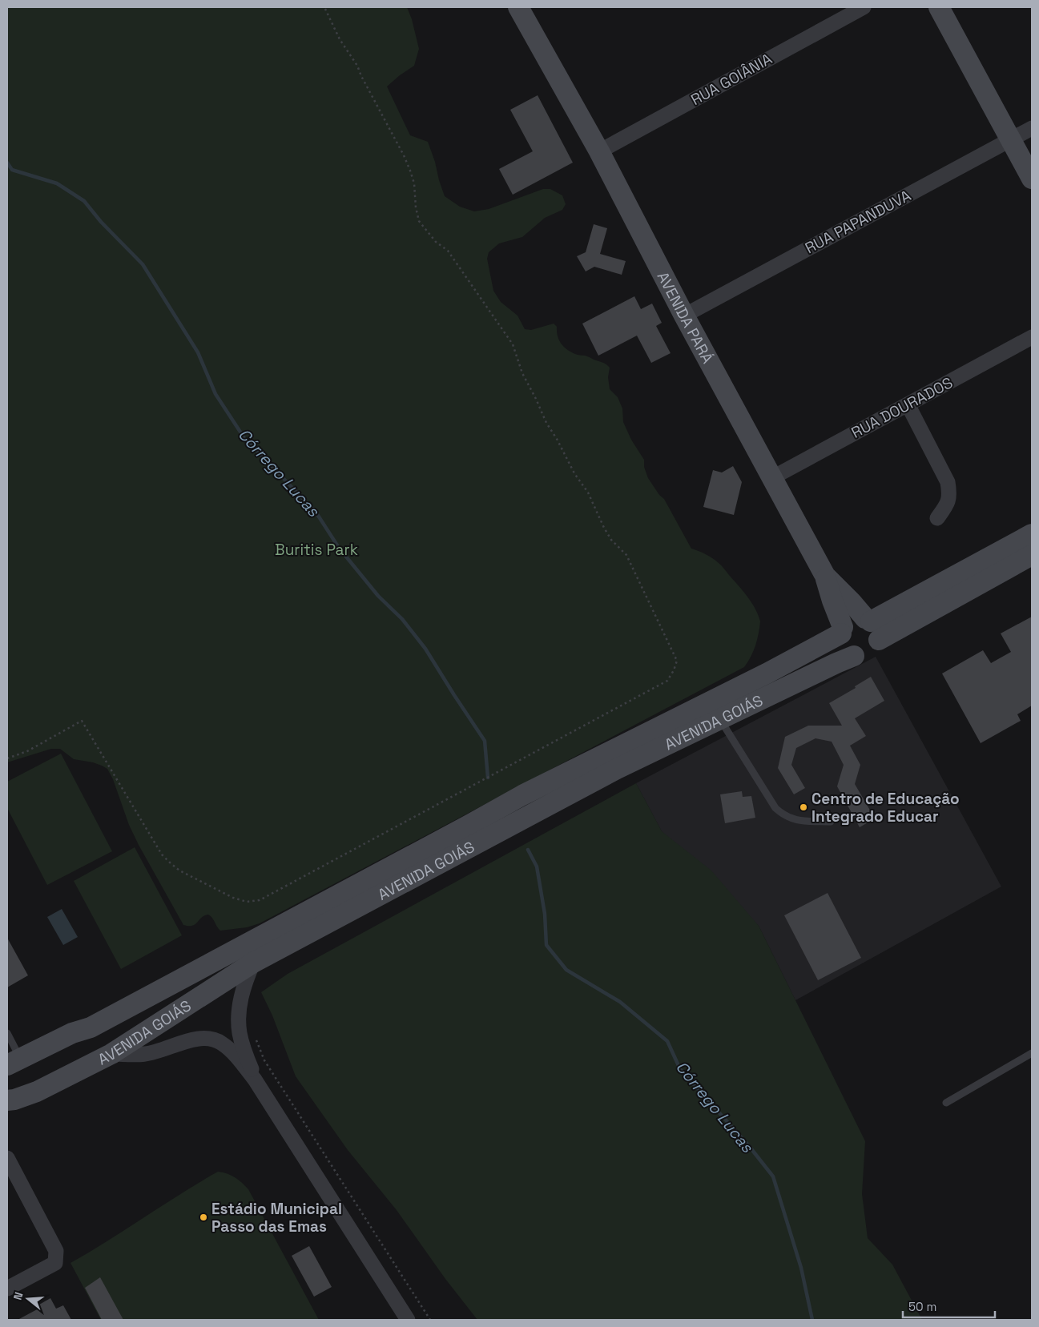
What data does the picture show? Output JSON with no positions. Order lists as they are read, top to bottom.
{
  "streets": {
    "main road": ["AVENIDA PARÁ", "AVENIDA GOIÁS"],
    "street": ["RUA GOIÂNIA", "RUA PAPANDUVA", "RUA DOURADOS"]
  },
  "crossings": [
    ["RUA GOIÂNIA", "AVENIDA PARÁ"],
    ["RUA PAPANDUVA", "AVENIDA PARÁ"],
    ["AVENIDA PARÁ", "RUA DOURADOS"],
    ["AVENIDA PARÁ", "AVENIDA GOIÁS"]
  ],
  "water": ["Córrego Lucas"],
  "parks": ["Buritis Park"],
  "places": ["Centro de Educação Integrado Educar", "Estádio Municipal Passo das Emas"],
  "scale_bar": "50 m",
  "north": "left"
}
